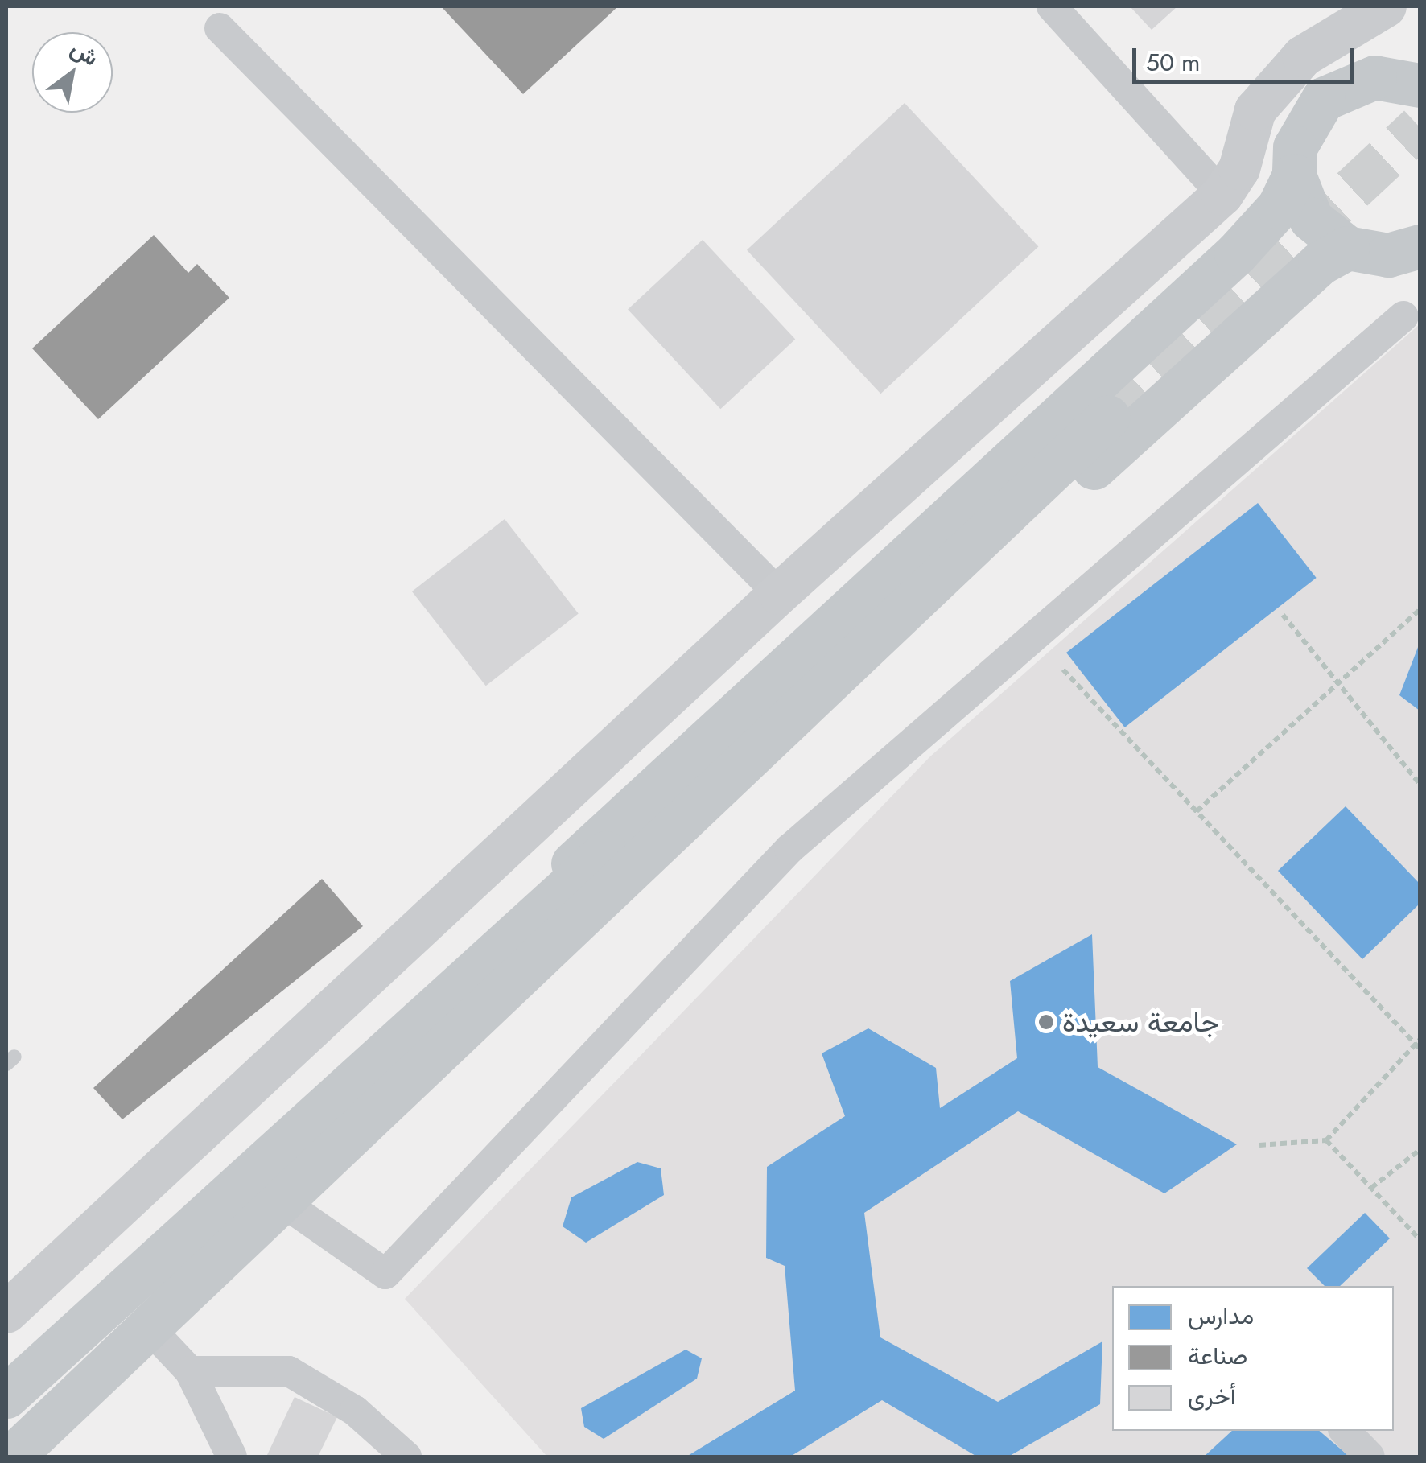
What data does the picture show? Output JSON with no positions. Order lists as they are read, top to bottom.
{
  "places": ["جامعة سعيدة"],
  "legend": ["مدارس", "صناعة", "أخرى"],
  "scale_bar": "50 m",
  "north": "top right"
}
